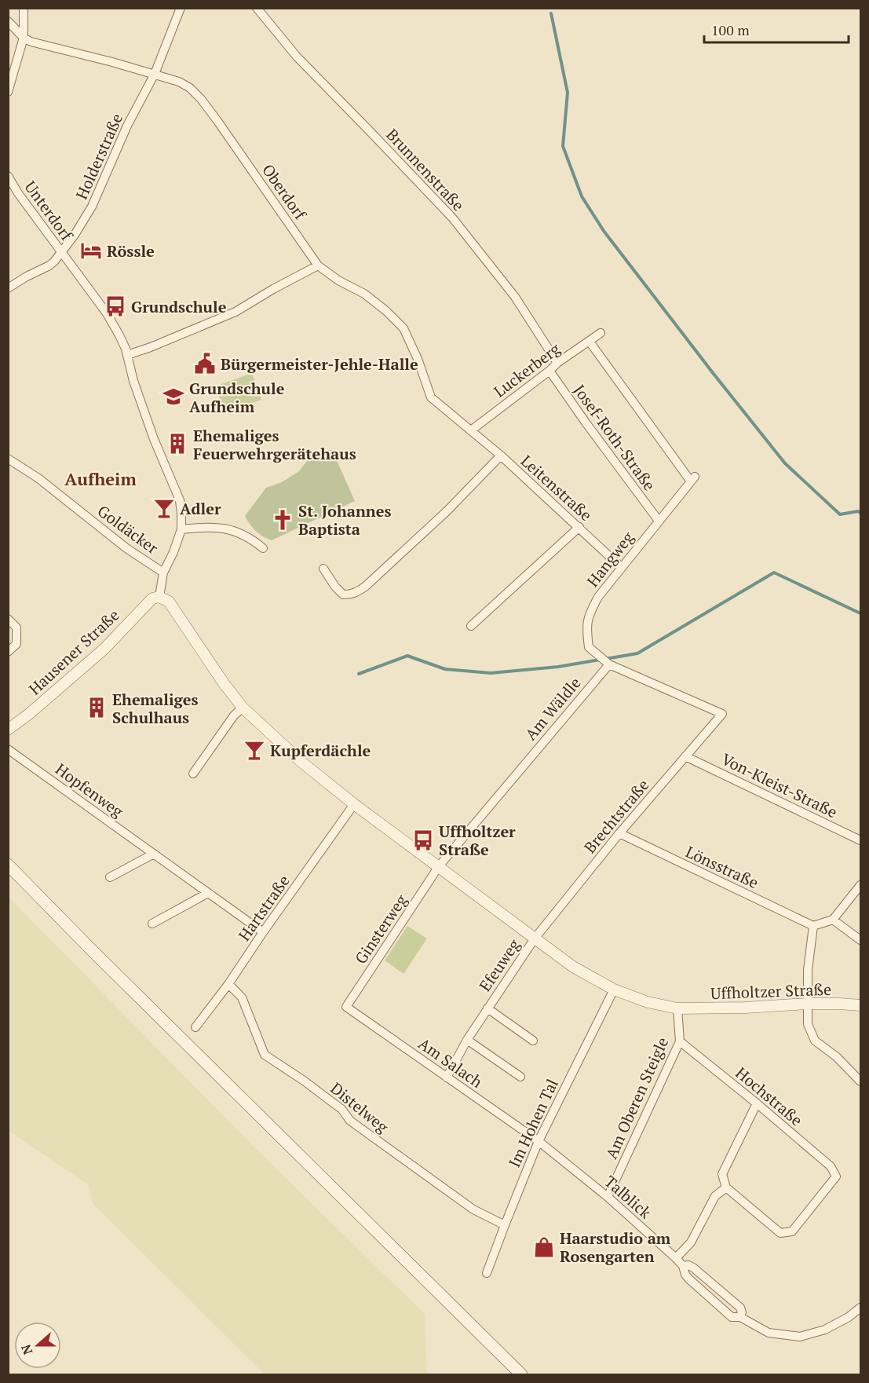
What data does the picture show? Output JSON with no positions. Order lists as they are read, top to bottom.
{
  "streets": {
    "street": [
      "Holderstraße",
      "Brunnenstraße",
      "Oberdorf",
      "Unterdorf",
      "Luckerberg",
      "Josef-Roth-Straße",
      "Leitenstraße",
      "Goldäcker",
      "Hangweg",
      "Hausener Straße",
      "Am Wäldle",
      "Von-Kleist-Straße",
      "Hopfenweg",
      "Brechtstraße",
      "Lönsstraße",
      "Hartstraße",
      "Ginsterweg",
      "Efeuweg",
      "Uffholtzer Straße",
      "Am Salach",
      "Hochstraße",
      "Am Oberen Steigle",
      "Distelweg",
      "Im Hohen Tal",
      "Talblick"
    ]
  },
  "crossings": [
    ["Holderstraße", "Oberdorf"],
    ["Holderstraße", "Unterdorf"],
    ["Brunnenstraße", "Luckerberg"],
    ["Oberdorf", "Luckerberg"],
    ["Oberdorf", "Leitenstraße"],
    ["Unterdorf", "Goldäcker"],
    ["Unterdorf", "Hausener Straße"],
    ["Unterdorf", "Uffholtzer Straße"],
    ["Luckerberg", "Josef-Roth-Straße"],
    ["Luckerberg", "Leitenstraße"],
    ["Luckerberg", "Hangweg"],
    ["Josef-Roth-Straße", "Hangweg"],
    ["Leitenstraße", "Hangweg"],
    ["Hangweg", "Am Wäldle"],
    ["Hangweg", "Brechtstraße"],
    ["Hausener Straße", "Uffholtzer Straße"],
    ["Am Wäldle", "Brechtstraße"],
    ["Am Wäldle", "Ginsterweg"],
    ["Am Wäldle", "Uffholtzer Straße"],
    ["Von-Kleist-Straße", "Brechtstraße"],
    ["Hopfenweg", "Hartstraße"],
    ["Brechtstraße", "Lönsstraße"],
    ["Brechtstraße", "Efeuweg"],
    ["Brechtstraße", "Uffholtzer Straße"],
    ["Hartstraße", "Uffholtzer Straße"],
    ["Hartstraße", "Distelweg"],
    ["Ginsterweg", "Uffholtzer Straße"],
    ["Ginsterweg", "Am Salach"],
    ["Efeuweg", "Uffholtzer Straße"],
    ["Efeuweg", "Am Salach"],
    ["Uffholtzer Straße", "Am Oberen Steigle"],
    ["Uffholtzer Straße", "Im Hohen Tal"],
    ["Am Salach", "Im Hohen Tal"],
    ["Am Salach", "Talblick"],
    ["Hochstraße", "Am Oberen Steigle"],
    ["Am Oberen Steigle", "Talblick"],
    ["Distelweg", "Im Hohen Tal"],
    ["Im Hohen Tal", "Talblick"]
  ],
  "districts": ["Aufheim"],
  "places": {
    "hotel": ["Rössle"],
    "bus stop": ["Grundschule", "Uffholtzer Straße"],
    "public building": ["Bürgermeister-Jehle-Halle"],
    "school or university": ["Grundschule Aufheim"],
    "building": ["Ehemaliges Feuerwehrgerätehaus", "Ehemaliges Schulhaus"],
    "bar": ["Adler", "Kupferdächle"],
    "church": ["St. Johannes Baptista"],
    "shop": ["Haarstudio am Rosengarten"]
  },
  "scale_bar": "100 m",
  "north": "left"
}
